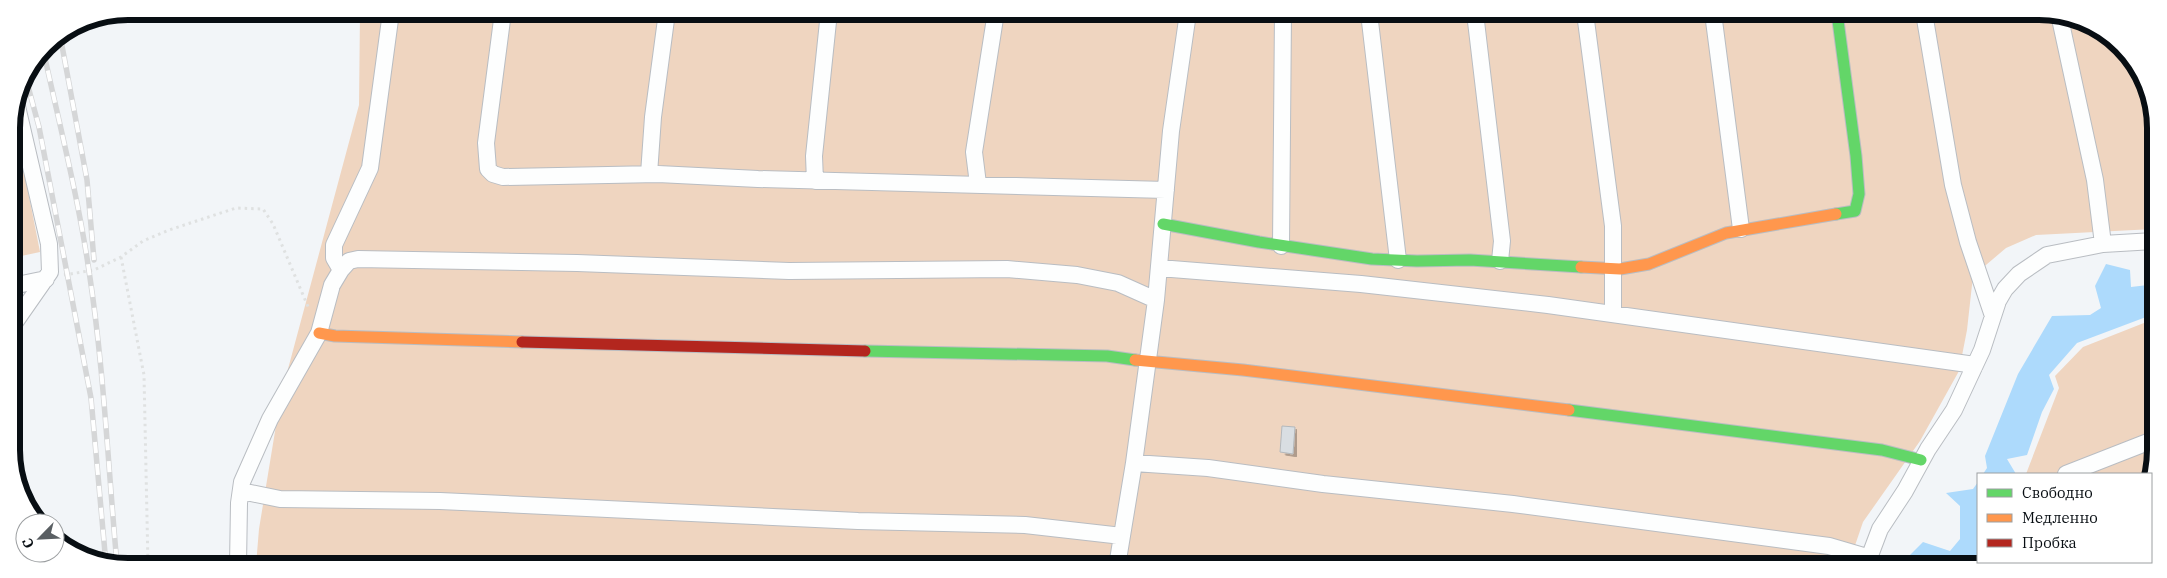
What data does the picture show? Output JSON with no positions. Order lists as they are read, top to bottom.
{
  "legend": ["Свободно", "Медленно", "Пробка"],
  "north": "bottom left"
}
